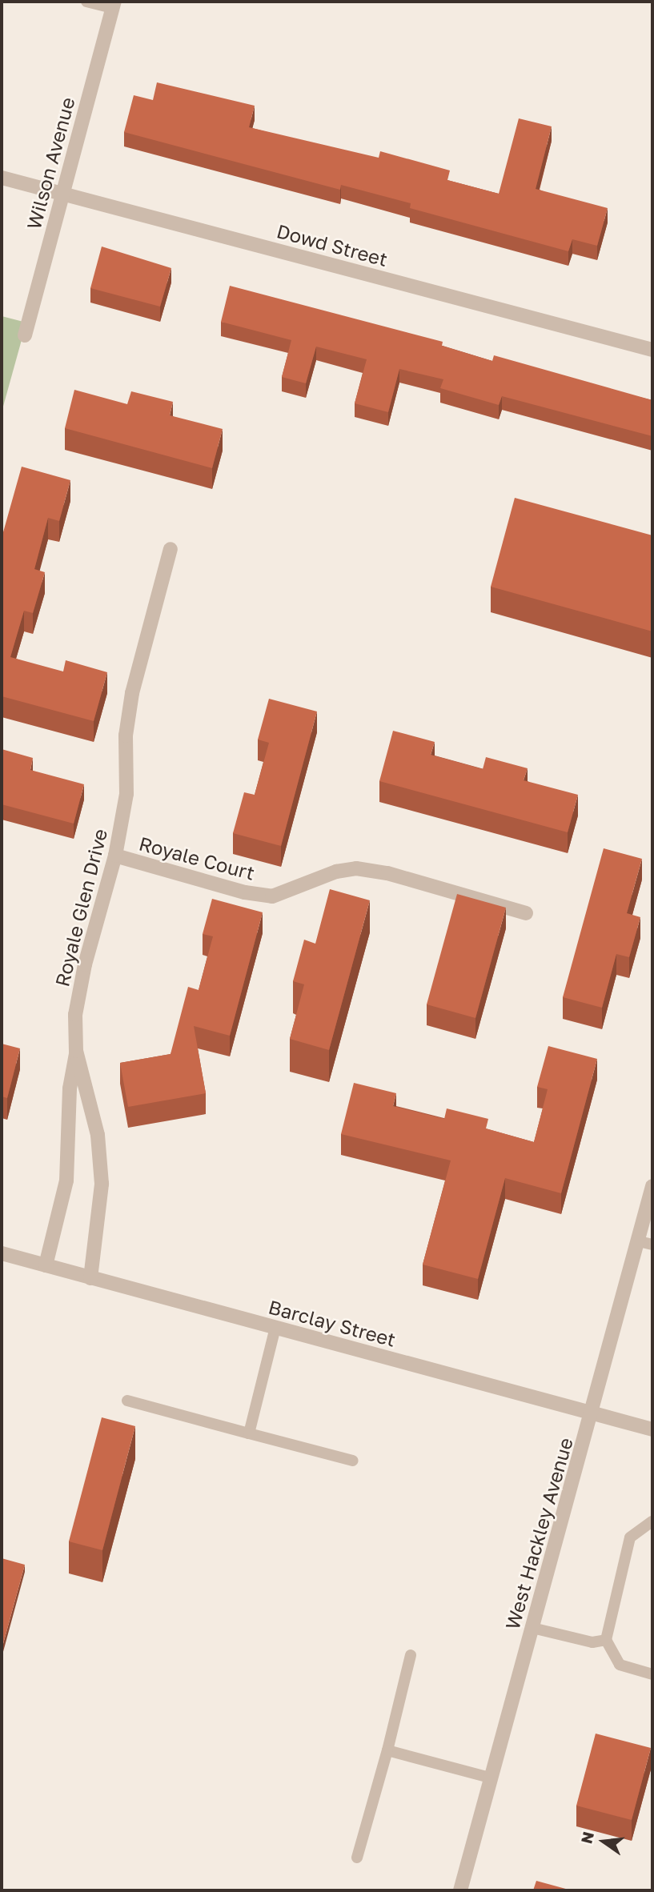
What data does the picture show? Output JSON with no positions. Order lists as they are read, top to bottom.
{
  "streets": {
    "street": [
      "Wilson Avenue",
      "Dowd Street",
      "Royale Court",
      "Royale Glen Drive",
      "Barclay Street",
      "West Hackley Avenue"
    ]
  },
  "crossings": [
    ["Wilson Avenue", "Dowd Street"],
    ["Royale Court", "Royale Glen Drive"],
    ["Royale Glen Drive", "Barclay Street"],
    ["Barclay Street", "West Hackley Avenue"]
  ],
  "north": "left"
}
